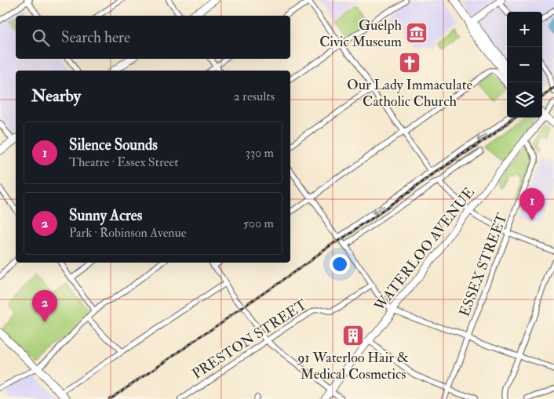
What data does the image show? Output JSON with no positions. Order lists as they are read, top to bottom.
{
  "streets": {
    "street": ["WATERLOO AVENUE", "ESSEX STREET", "PRESTON STREET"]
  },
  "crossings": [
    ["WATERLOO AVENUE", "ESSEX STREET"]
  ],
  "places": {
    "museum": ["Guelph Civic Museum"],
    "church": ["Our Lady Immaculate Catholic Church"],
    "building": ["91 Waterloo Hair & Medical Cosmetics"]
  },
  "page": {
    "map_buttons": ["+", "−"],
    "search": "Search here",
    "heading": ["Nearby", "2 results"],
    "list": [
      {
        "mark": "1",
        "name": "Silence Sounds",
        "note": "Theatre · Essex Street",
        "value": "330 m"
      },
      {
        "mark": "2",
        "name": "Sunny Acres",
        "note": "Park · Robinson Avenue",
        "value": "500 m"
      }
    ],
    "pins": ["1", "2"]
  }
}
